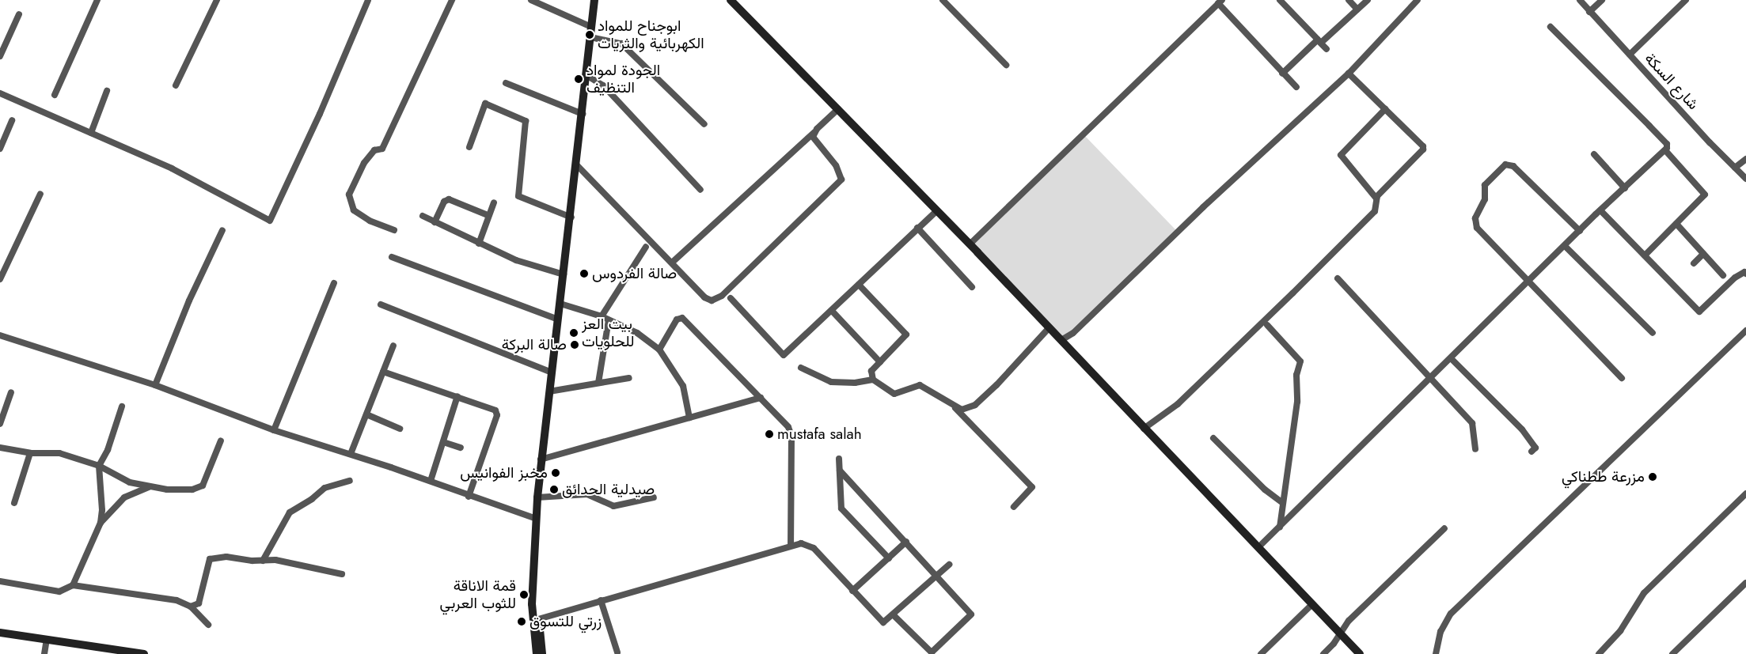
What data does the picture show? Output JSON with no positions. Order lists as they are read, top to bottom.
{
  "streets": {
    "street": ["شارع السكة"]
  },
  "places": [
    "ابوجناح للمواد الكهربائية والثريات",
    "الجودة لمواد التنظيف",
    "صالة الفردوس",
    "بيت العز للحلويات",
    "صالة البركة",
    "mustafa salah",
    "مخبز الفوانيس",
    "مزرعة ططناكي",
    "صيدلية الحدائق",
    "قمة الاناقة للثوب العربي",
    "زرتي للتسوق"
  ]
}
